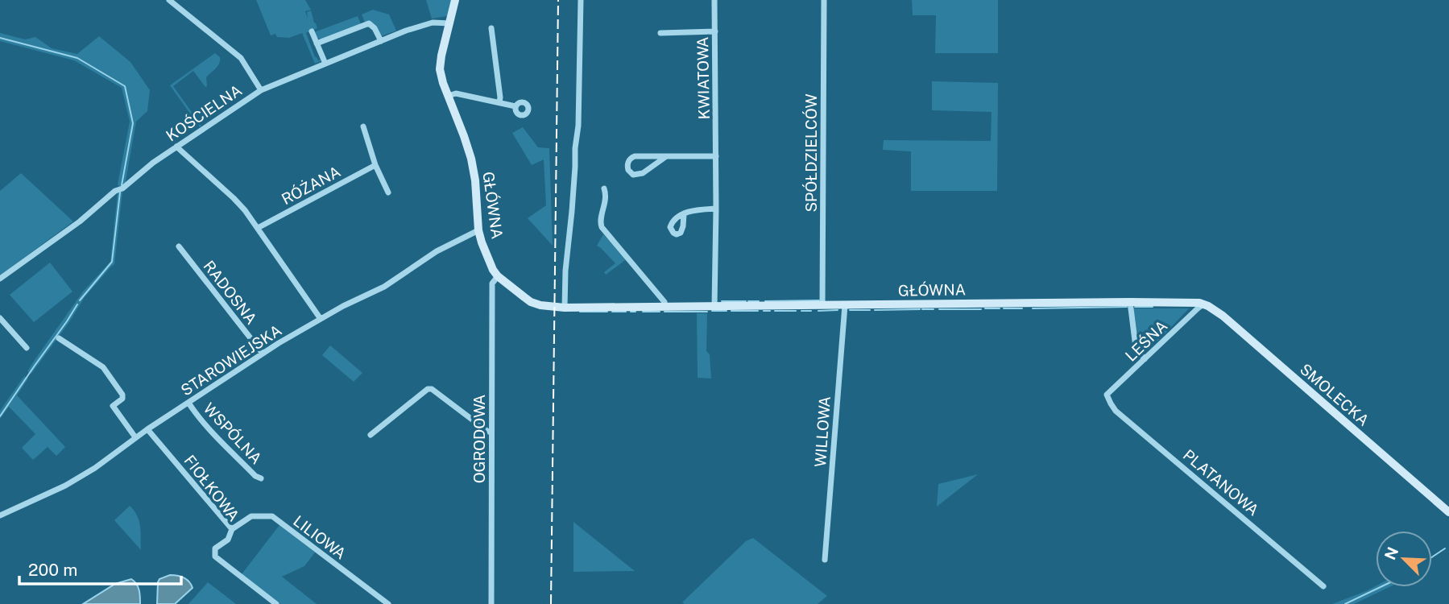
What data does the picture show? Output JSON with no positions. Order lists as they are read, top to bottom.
{
  "streets": {
    "street": [
      "KWIATOWA",
      "KOŚCIELNA",
      "SPÓŁDZIELCÓW",
      "RÓŻANA",
      "GŁÓWNA",
      "RADOSNA",
      "LEŚNA",
      "STAROWIEJSKA",
      "SMOLECKA",
      "WILLOWA",
      "WSPÓLNA",
      "OGRODOWA",
      "PLATANOWA",
      "FIOŁKOWA",
      "LILIOWA"
    ]
  },
  "crossings": [
    ["KWIATOWA", "GŁÓWNA"],
    ["KOŚCIELNA", "GŁÓWNA"],
    ["SPÓŁDZIELCÓW", "GŁÓWNA"],
    ["GŁÓWNA", "LEŚNA"],
    ["GŁÓWNA", "STAROWIEJSKA"],
    ["GŁÓWNA", "SMOLECKA"],
    ["GŁÓWNA", "WILLOWA"],
    ["GŁÓWNA", "OGRODOWA"],
    ["RADOSNA", "STAROWIEJSKA"],
    ["LEŚNA", "SMOLECKA"],
    ["LEŚNA", "PLATANOWA"],
    ["STAROWIEJSKA", "WSPÓLNA"],
    ["STAROWIEJSKA", "FIOŁKOWA"],
    ["FIOŁKOWA", "LILIOWA"]
  ],
  "scale_bar": "200 m",
  "north": "top left"
}
